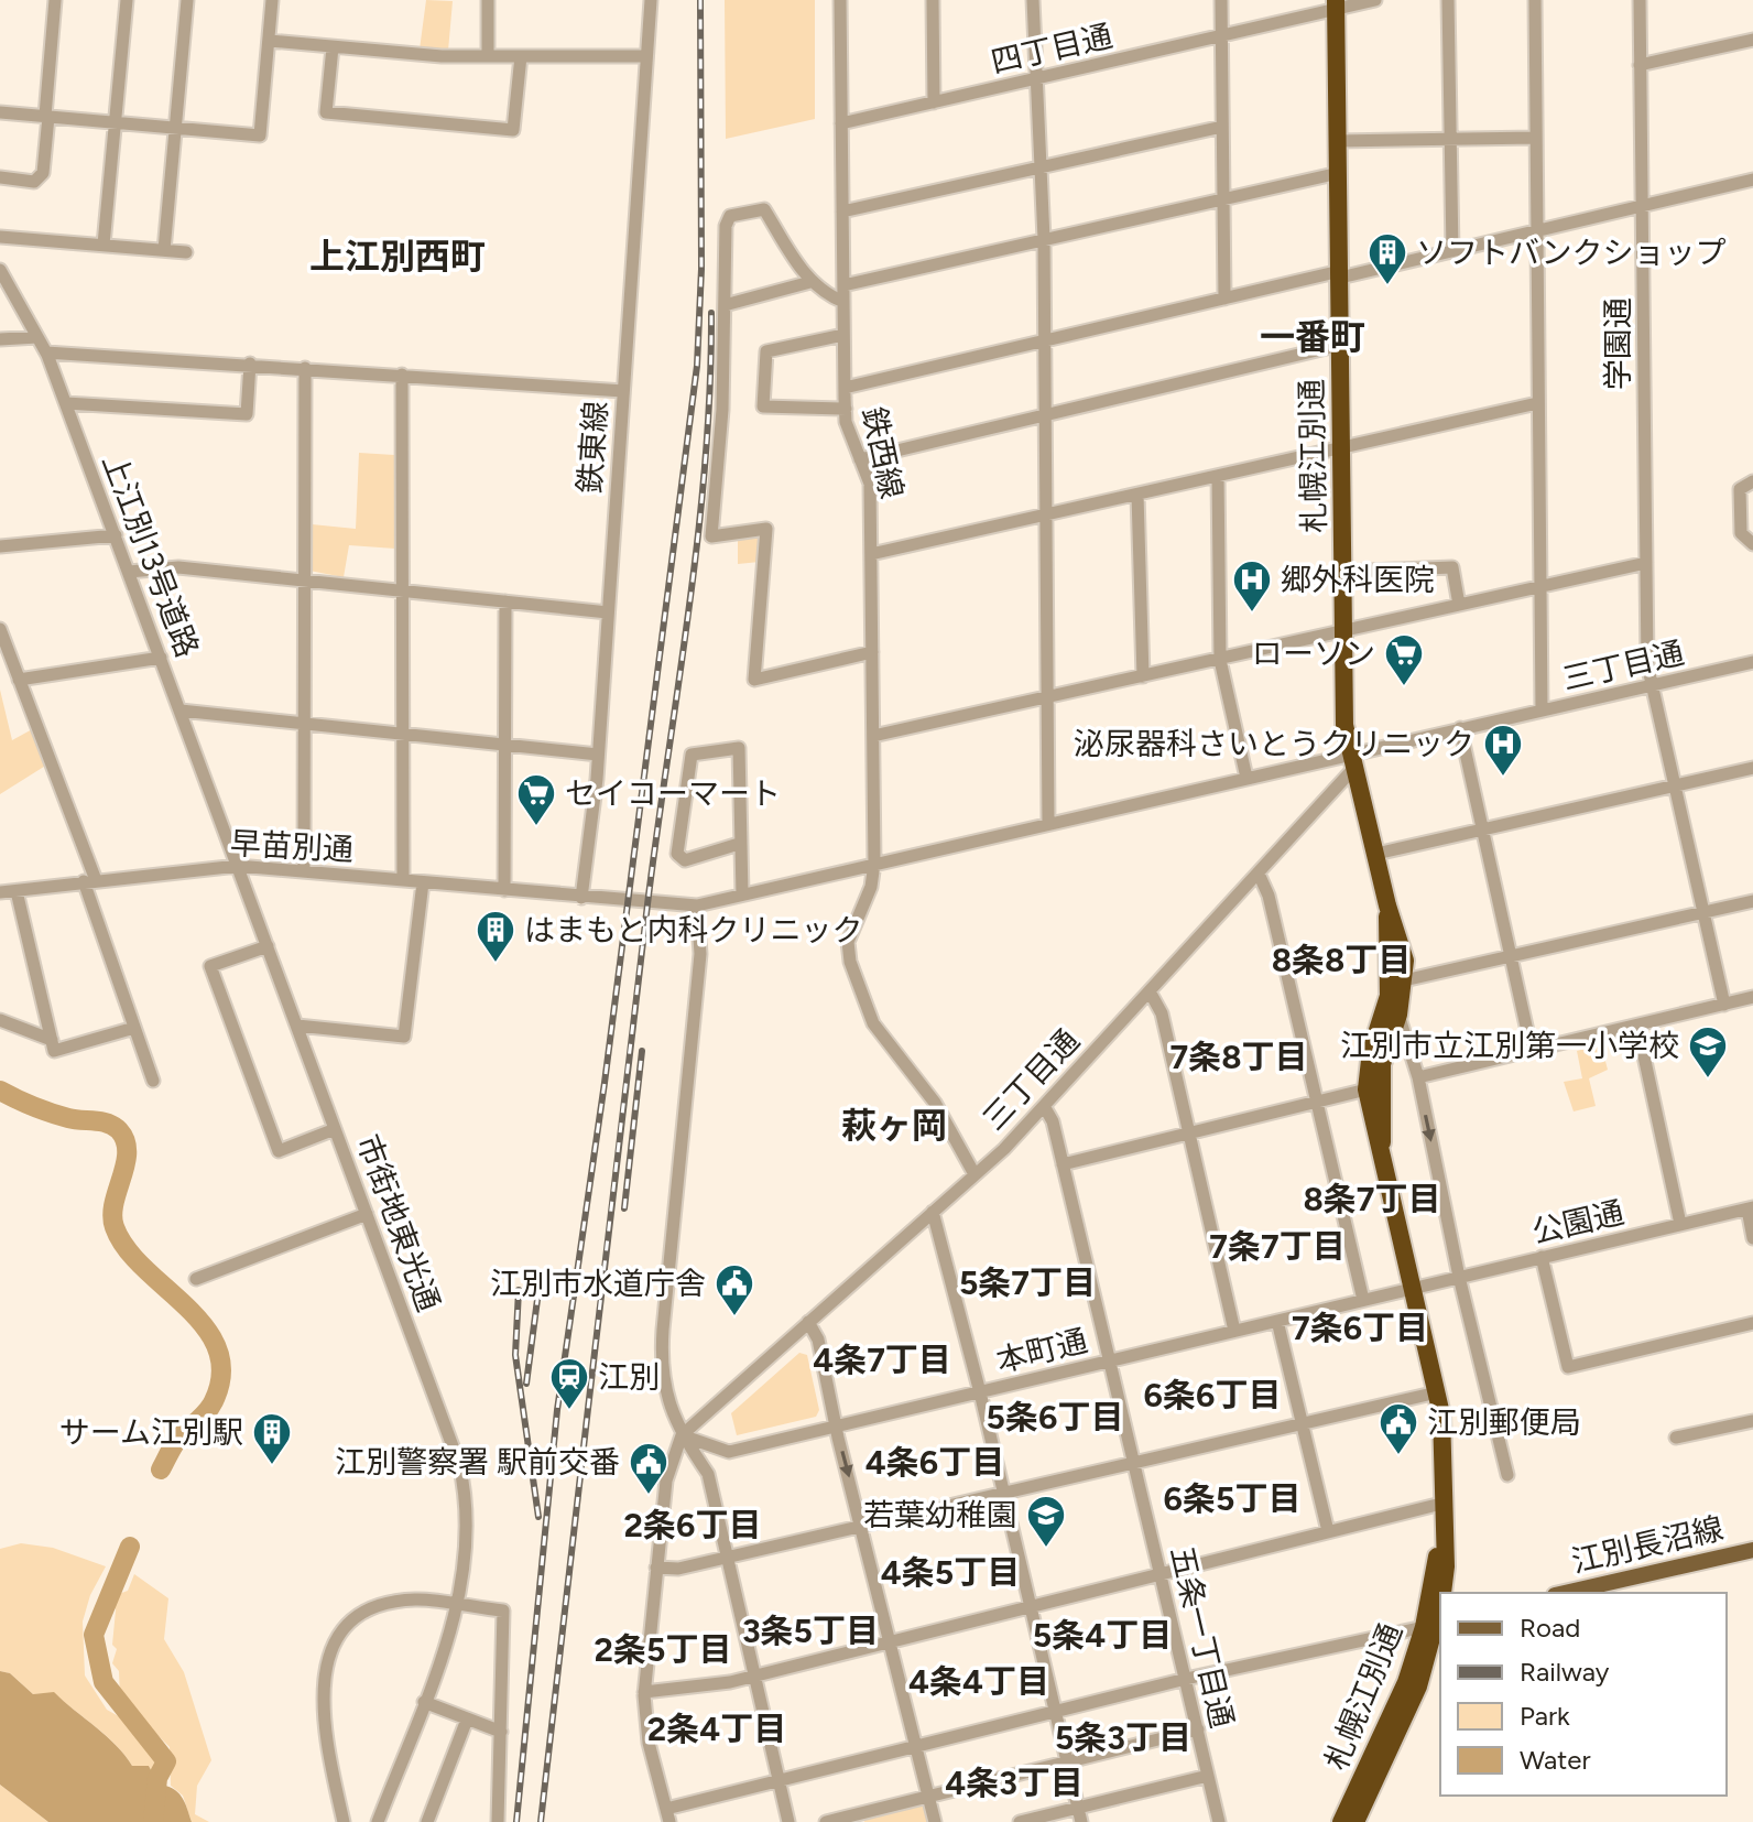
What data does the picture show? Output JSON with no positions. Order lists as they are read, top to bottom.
{
  "streets": {
    "highway": ["札幌江別通"],
    "main road": ["江別長沼線"],
    "street": [
      "四丁目通",
      "学園通",
      "鉄東線",
      "鉄西線",
      "上江別13号道路",
      "三丁目通",
      "早苗別通",
      "公園通",
      "市街地東光通",
      "本町通",
      "五条一丁目通"
    ]
  },
  "crossings": [
    ["四丁目通", "鉄西線"],
    ["四丁目通", "札幌江別通"],
    ["学園通", "三丁目通"],
    ["鉄東線", "早苗別通"],
    ["鉄西線", "三丁目通"],
    ["鉄西線", "早苗別通"],
    ["札幌江別通", "三丁目通"],
    ["札幌江別通", "早苗別通"],
    ["札幌江別通", "公園通"],
    ["札幌江別通", "本町通"],
    ["上江別13号道路", "早苗別通"],
    ["上江別13号道路", "市街地東光通"],
    ["三丁目通", "早苗別通"],
    ["三丁目通", "本町通"],
    ["三丁目通", "五条一丁目通"],
    ["早苗別通", "市街地東光通"],
    ["公園通", "本町通"],
    ["本町通", "五条一丁目通"]
  ],
  "districts": [
    "上江別西町",
    "一番町",
    "8条8丁目",
    "7条8丁目",
    "萩ヶ岡",
    "8条7丁目",
    "7条7丁目",
    "5条7丁目",
    "7条6丁目",
    "4条7丁目",
    "6条6丁目",
    "5条6丁目",
    "4条6丁目",
    "6条5丁目",
    "2条6丁目",
    "4条5丁目",
    "3条5丁目",
    "5条4丁目",
    "2条5丁目",
    "4条4丁目",
    "2条4丁目",
    "5条3丁目",
    "4条3丁目"
  ],
  "places": {
    "building": ["ソフトバンクショップ", "はまもと内科クリニック", "サーム江別駅"],
    "hospital": ["郷外科医院", "泌尿器科さいとうクリニック"],
    "supermarket": ["ローソン", "セイコーマート"],
    "school or university": ["江別市立江別第一小学校", "若葉幼稚園"],
    "public building": ["江別市水道庁舎", "江別郵便局", "江別警察署 駅前交番"],
    "station": ["江別"]
  },
  "legend": [
    "Road",
    "Railway",
    "Park",
    "Water"
  ]
}
